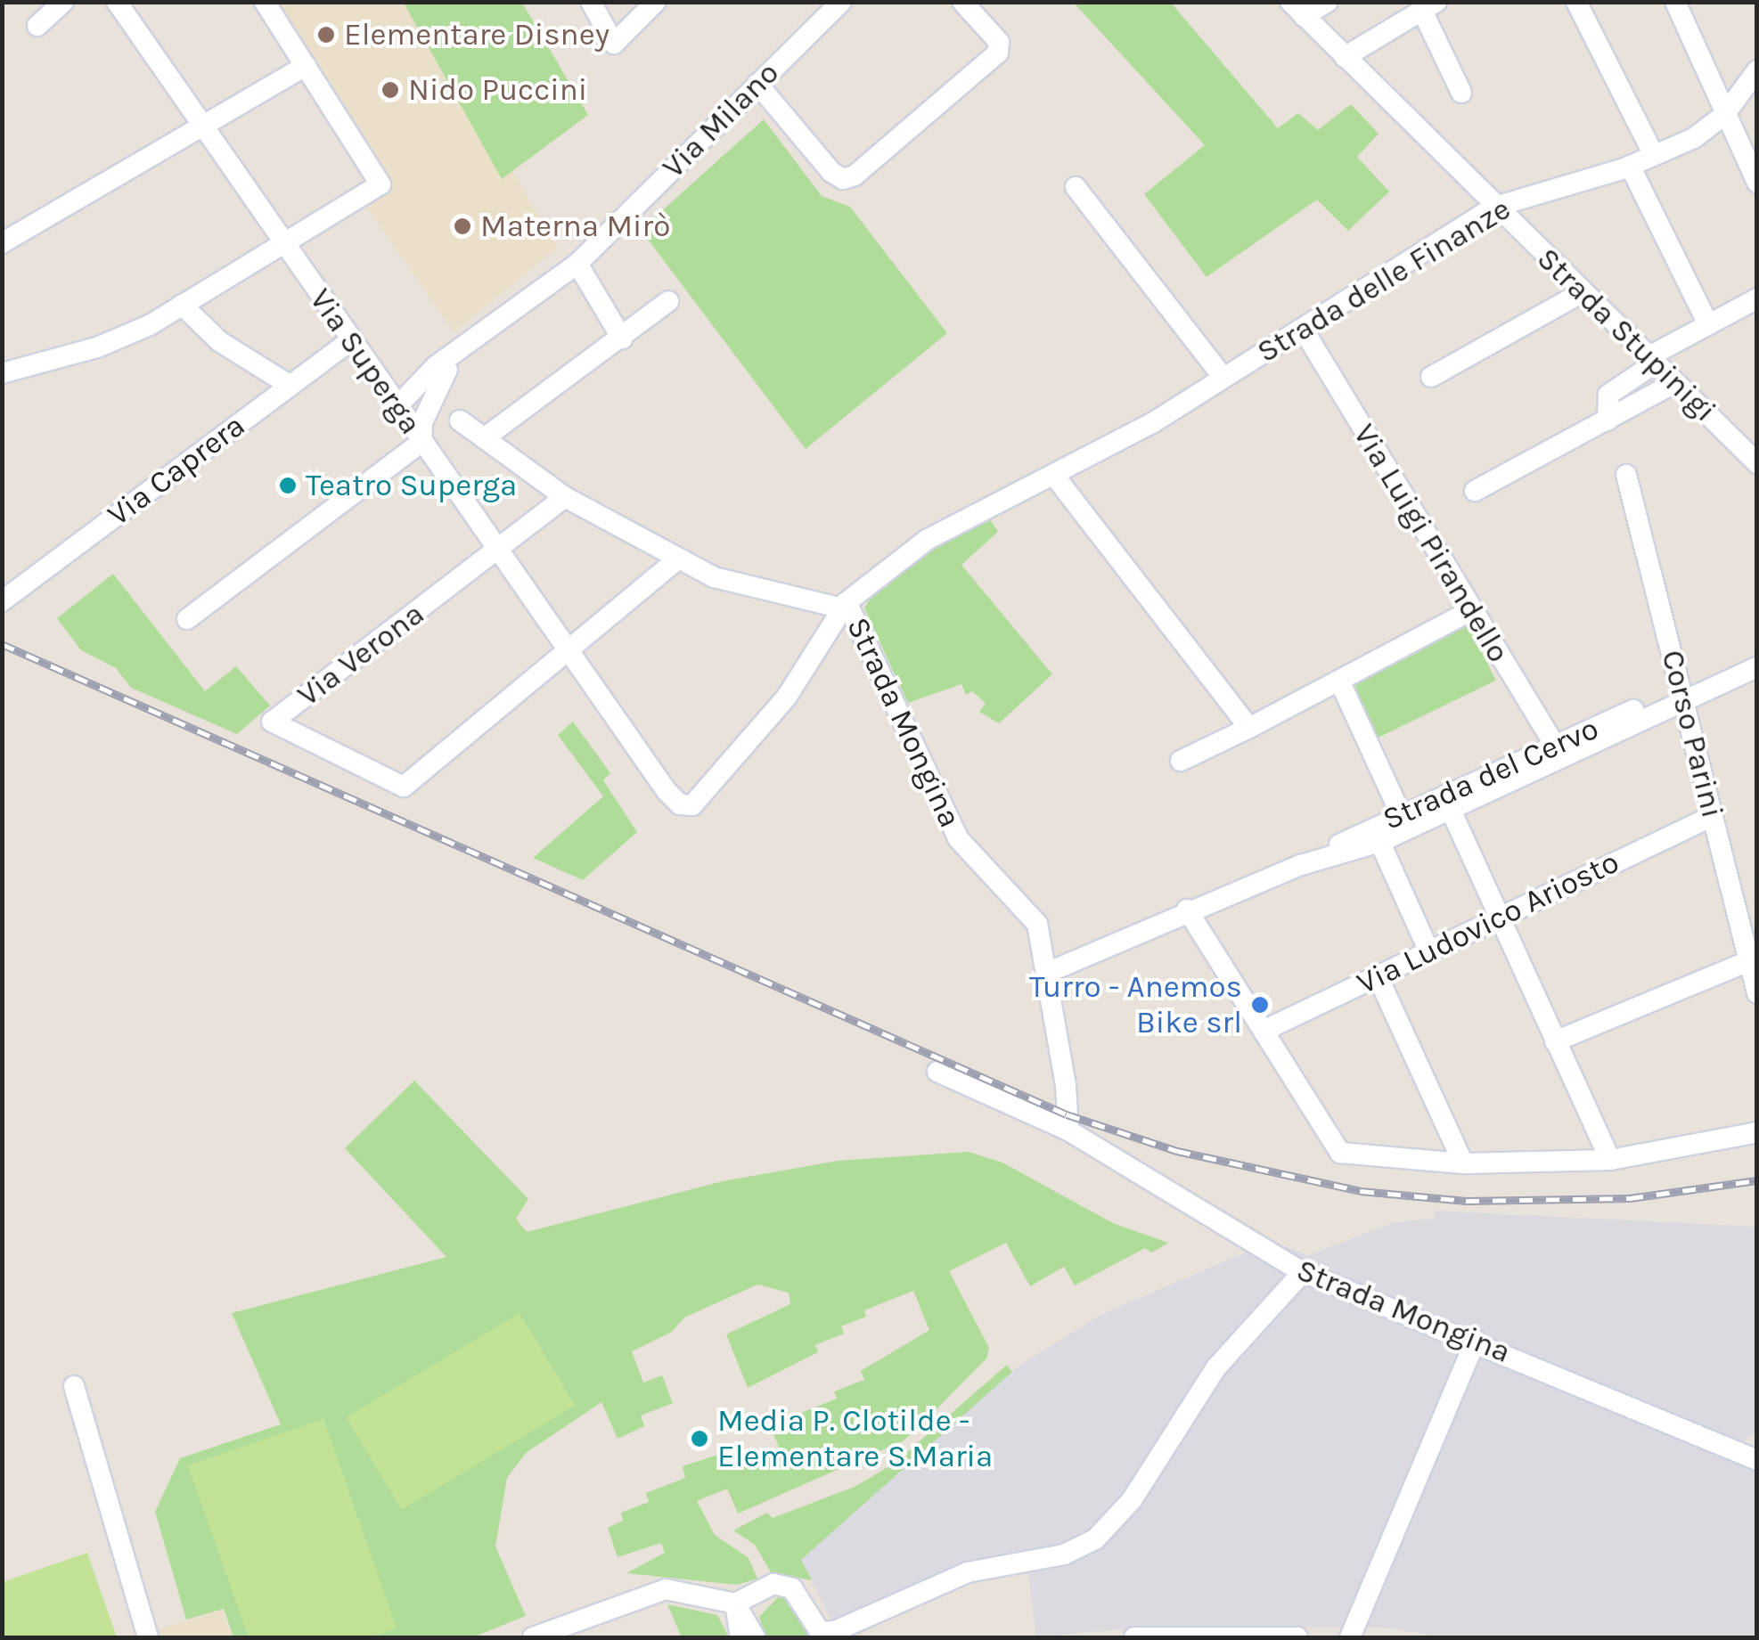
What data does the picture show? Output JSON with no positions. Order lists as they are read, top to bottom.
{
  "streets": {
    "street": [
      "Via Milano",
      "Strada delle Finanze",
      "Strada Stupinigi",
      "Via Superga",
      "Via Caprera",
      "Via Luigi Pirandello",
      "Via Verona",
      "Strada Mongina",
      "Corso Parini",
      "Strada del Cervo",
      "Via Ludovico Ariosto"
    ]
  },
  "crossings": [
    ["Via Milano", "Via Superga"],
    ["Strada delle Finanze", "Strada Stupinigi"],
    ["Strada delle Finanze", "Via Superga"],
    ["Strada delle Finanze", "Via Luigi Pirandello"],
    ["Strada delle Finanze", "Strada Mongina"],
    ["Via Superga", "Via Caprera"],
    ["Via Superga", "Via Verona"],
    ["Via Luigi Pirandello", "Strada del Cervo"],
    ["Strada Mongina", "Strada del Cervo"],
    ["Corso Parini", "Strada del Cervo"],
    ["Corso Parini", "Via Ludovico Ariosto"]
  ],
  "places": [
    "Elementare Disney",
    "Nido Puccini",
    "Materna Mirò",
    "Teatro Superga",
    "Turro - Anemos Bike srl",
    "Media P. Clotilde - Elementare S.Maria"
  ]
}
